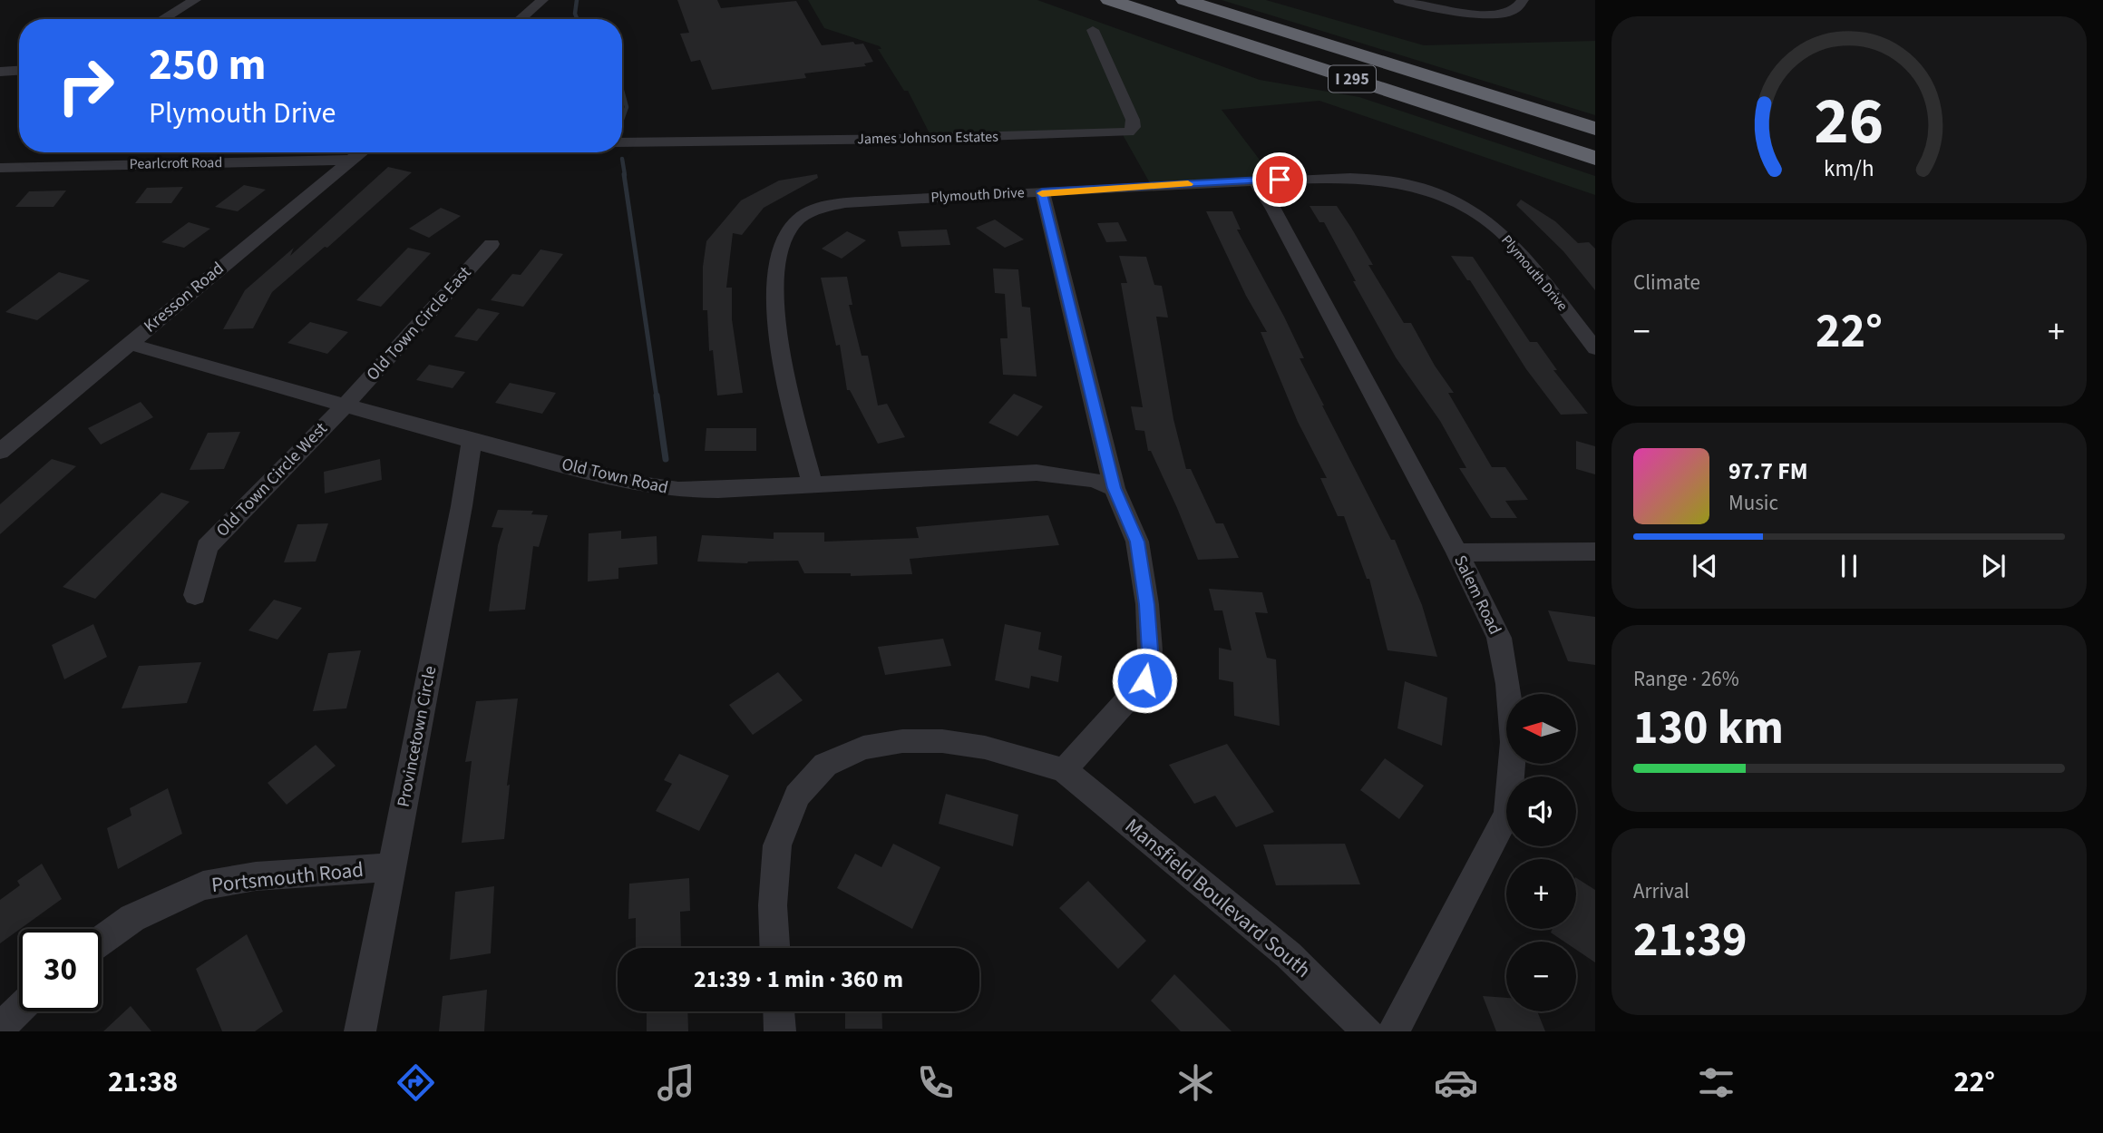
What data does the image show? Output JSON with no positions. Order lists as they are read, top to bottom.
{
  "streets": {
    "highway": ["I 295"],
    "street": [
      "James Johnson Estates",
      "Pearlcroft Road",
      "Plymouth Drive",
      "Kresson Road",
      "Old Town Circle East",
      "Old Town Road",
      "Old Town Circle West",
      "Salem Road",
      "Provincetown Circle",
      "Portsmouth Road",
      "Mansfield Boulevard South"
    ]
  },
  "crossings": [
    ["Pearlcroft Road", "Kresson Road"],
    ["Plymouth Drive", "Old Town Road"],
    ["Plymouth Drive", "Salem Road"],
    ["Kresson Road", "Old Town Road"],
    ["Old Town Circle East", "Old Town Road"],
    ["Old Town Circle East", "Old Town Circle West"],
    ["Old Town Road", "Old Town Circle West"],
    ["Old Town Road", "Provincetown Circle"],
    ["Provincetown Circle", "Portsmouth Road"]
  ],
  "north": "left",
  "page": {
    "turn": ["250 m", "Plymouth Drive"],
    "tile": [
      "Climate",
      ["Range · 26%", "130 km"],
      ["Arrival", "21:39"]
    ],
    "heat": ["−", "22°", "+"],
    "song": ["97.7 FM", "Music"],
    "map_buttons": ["+", "−"],
    "limit": "30",
    "trip": "21:39 · 1 min · 360 m",
    "tabs": ["21:38", "22°"],
    "gauge": ["26", "km/h"]
  }
}
